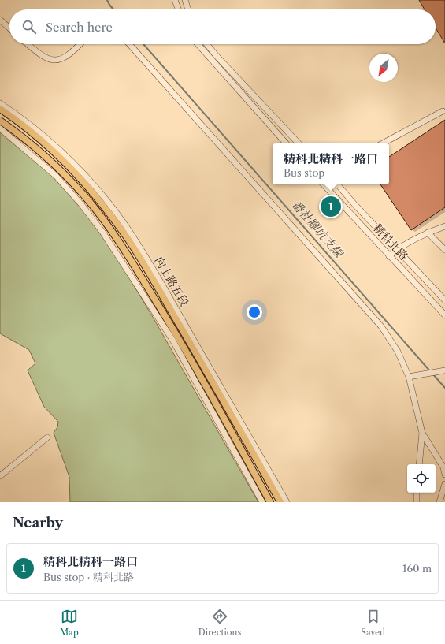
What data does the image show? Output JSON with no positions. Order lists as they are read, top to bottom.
{
  "streets": {
    "main road": ["向上路五段"],
    "street": ["精科北路"]
  },
  "water": ["番社腳坑支線"],
  "north": "bottom left",
  "page": {
    "search": "Search here",
    "popup": ["精科北精科一路口", "Bus stop"],
    "pins": "1",
    "heading": "Nearby",
    "list": [
      {
        "mark": "1",
        "name": "精科北精科一路口",
        "note": "Bus stop · 精科北路",
        "value": "160 m"
      }
    ],
    "nav": ["Map", "Directions", "Saved"]
  }
}
